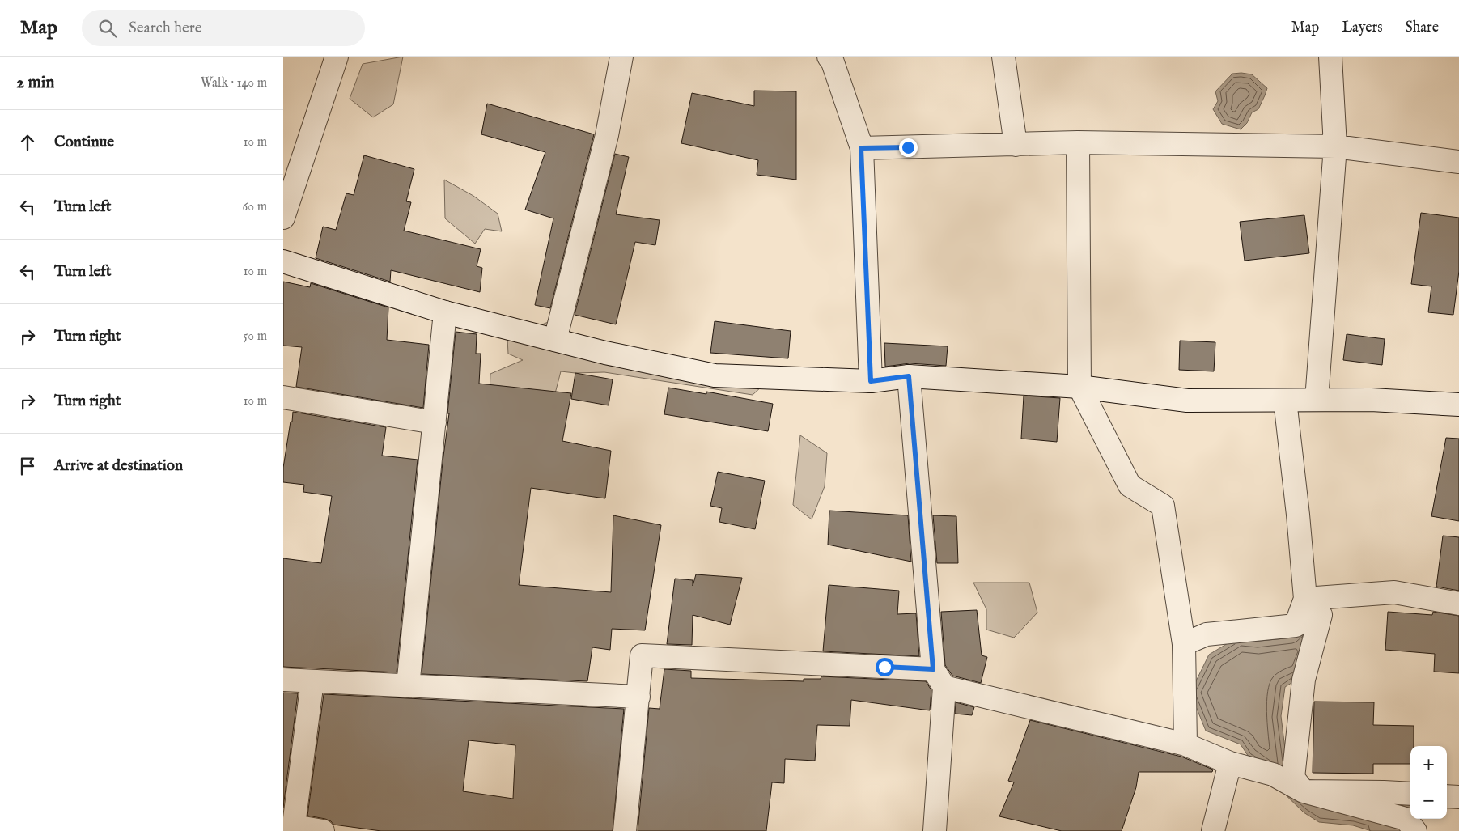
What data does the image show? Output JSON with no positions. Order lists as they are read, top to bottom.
{
  "page": {
    "header": "Map",
    "search": "Search here",
    "nav": ["Map", "Layers", "Share"],
    "heading": ["2 min", "Walk · 140 m"],
    "list": [
      ["Continue", "10 m"],
      ["Turn left", "60 m"],
      ["Turn left", "10 m"],
      ["Turn right", "50 m"],
      ["Turn right", "10 m"],
      "Arrive at destination"
    ],
    "map_buttons": ["+", "−"]
  }
}
